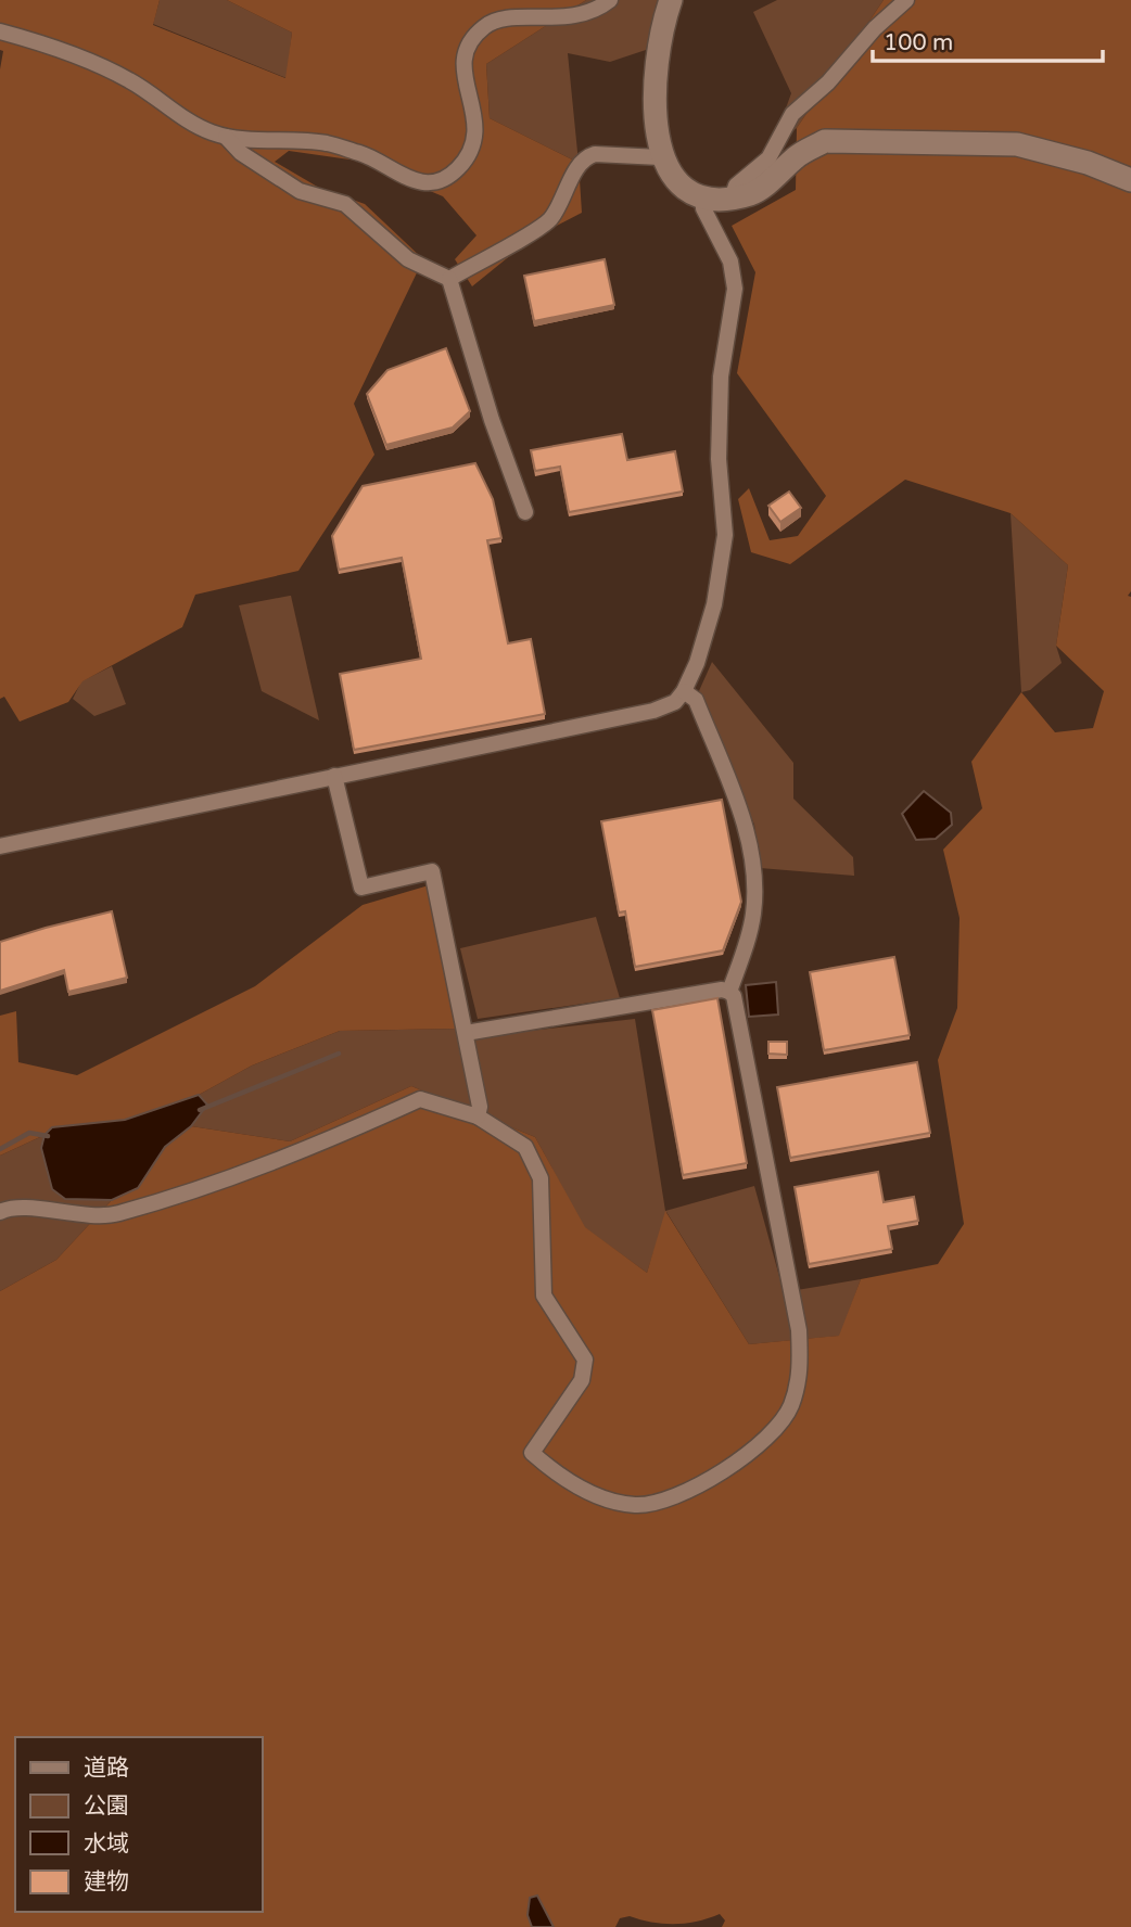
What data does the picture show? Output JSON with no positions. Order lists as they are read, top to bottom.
{
  "legend": [
    "道路",
    "公園",
    "水域",
    "建物"
  ],
  "scale_bar": "100 m"
}
